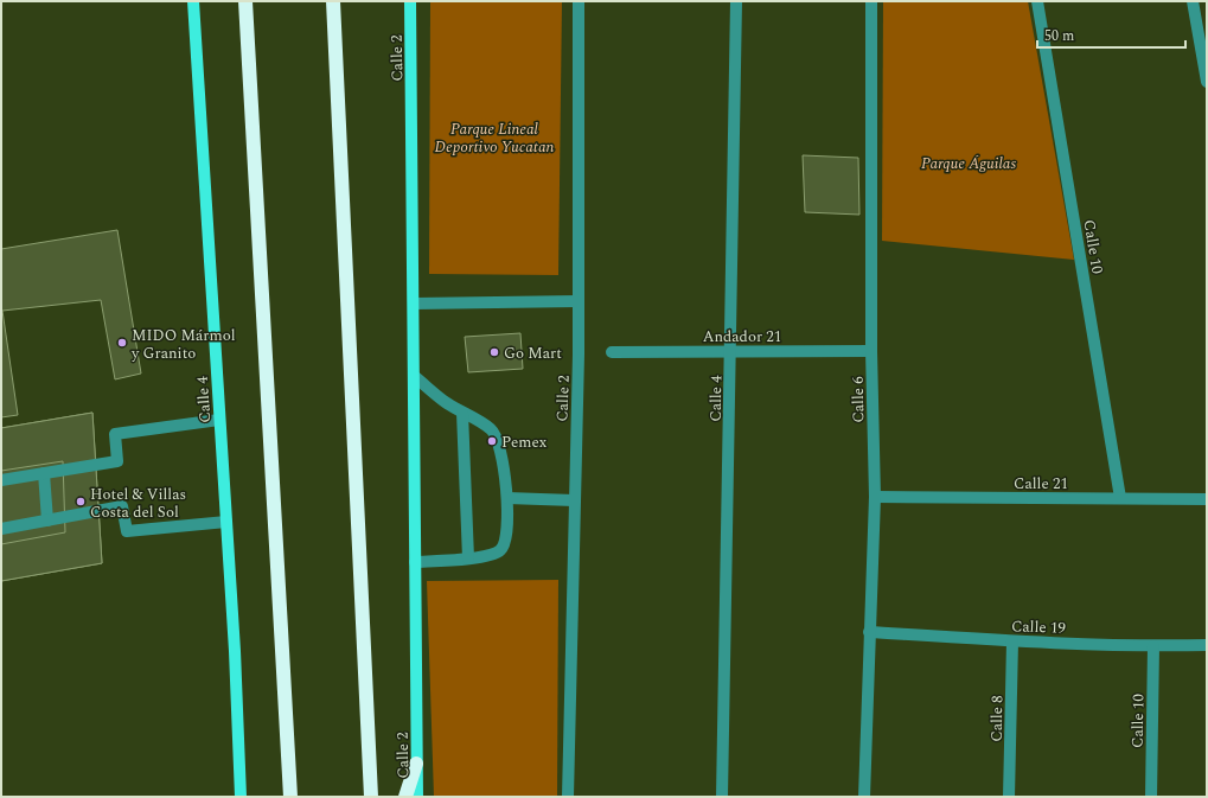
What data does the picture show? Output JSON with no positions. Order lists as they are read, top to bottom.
{
  "streets": {
    "main road": ["Calle 2", "Calle 4"],
    "street": [
      "Calle 10",
      "Andador 21",
      "Calle 6",
      "Calle 21",
      "Calle 19",
      "Calle 8"
    ]
  },
  "crossings": [
    ["Calle 10", "Calle 21"],
    ["Calle 10", "Calle 19"],
    ["Andador 21", "Calle 4"],
    ["Andador 21", "Calle 6"],
    ["Calle 6", "Calle 21"],
    ["Calle 6", "Calle 19"],
    ["Calle 19", "Calle 8"]
  ],
  "parks": ["Parque Lineal Deportivo Yucatan", "Parque Águilas"],
  "places": [
    "MIDO Mármol y Granito",
    "Go Mart",
    "Pemex",
    "Hotel & Villas Costa del Sol"
  ],
  "scale_bar": "50 m"
}
